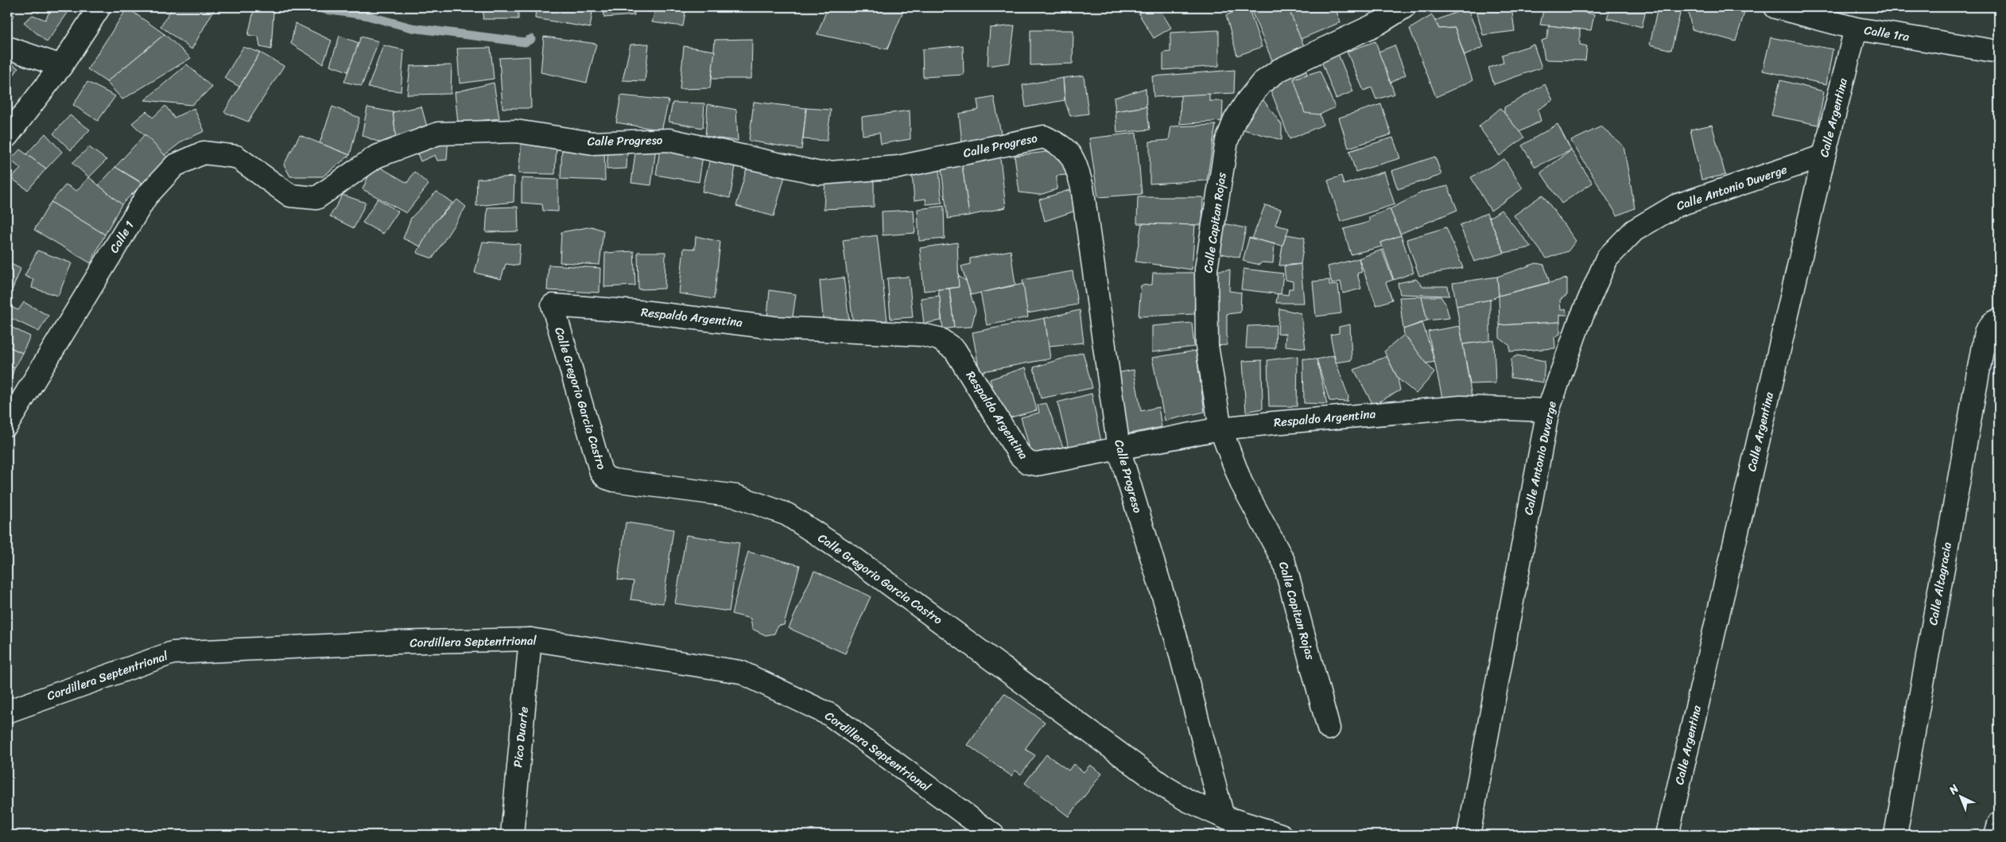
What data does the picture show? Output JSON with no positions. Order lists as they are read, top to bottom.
{
  "streets": {
    "street": [
      "Calle 1ra",
      "Calle Argentina",
      "Calle Progreso",
      "Calle Antonio Duverge",
      "Calle Capitan Rojas",
      "Calle 1",
      "Respaldo Argentina",
      "Calle Gregorio Garcia Castro",
      "Calle Altagracia",
      "Cordillera Septentrional",
      "Pico Duarte"
    ]
  },
  "crossings": [
    ["Calle 1ra", "Calle Argentina"],
    ["Calle Argentina", "Calle Antonio Duverge"],
    ["Calle Progreso", "Calle 1"],
    ["Calle Progreso", "Respaldo Argentina"],
    ["Calle Progreso", "Calle Gregorio Garcia Castro"],
    ["Calle Antonio Duverge", "Respaldo Argentina"],
    ["Calle Capitan Rojas", "Respaldo Argentina"],
    ["Respaldo Argentina", "Calle Gregorio Garcia Castro"],
    ["Cordillera Septentrional", "Pico Duarte"]
  ],
  "north": "top left"
}
